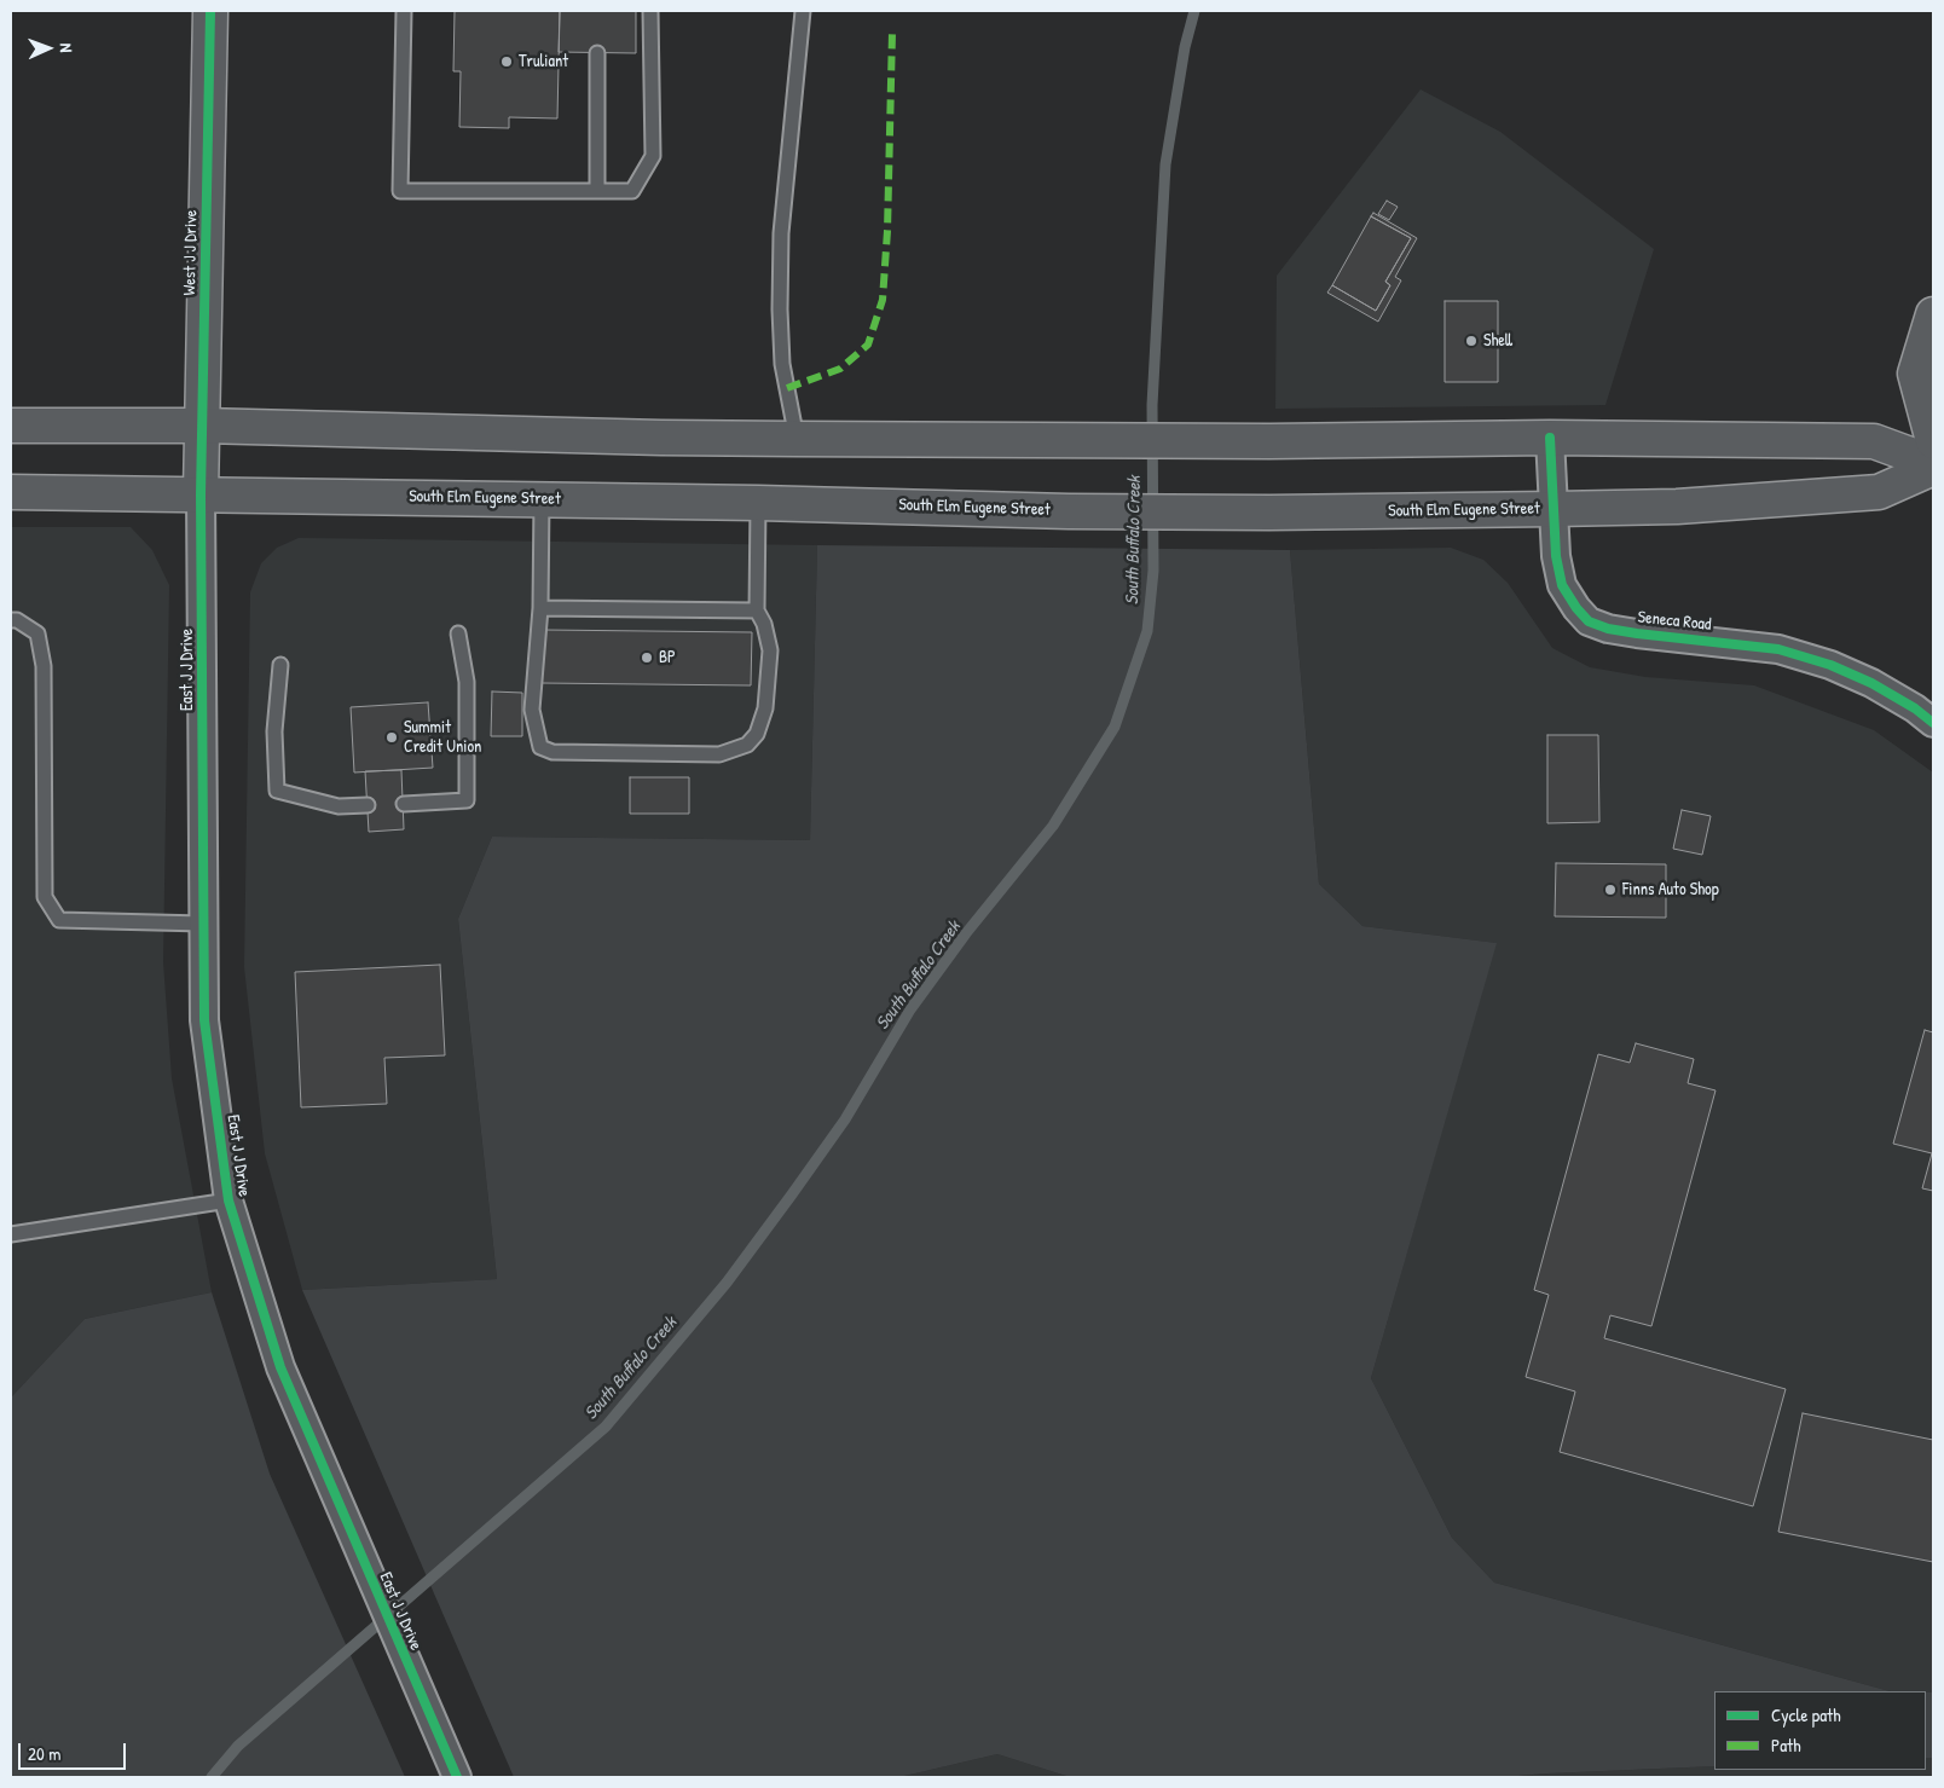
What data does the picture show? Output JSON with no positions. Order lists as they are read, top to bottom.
{
  "streets": {
    "main road": ["West J J Drive", "South Elm Eugene Street"],
    "street": ["Seneca Road", "East J J Drive"]
  },
  "crossings": [
    ["West J J Drive", "South Elm Eugene Street"],
    ["West J J Drive", "East J J Drive"],
    ["South Elm Eugene Street", "Seneca Road"],
    ["South Elm Eugene Street", "East J J Drive"]
  ],
  "water": ["South Buffalo Creek"],
  "places": [
    "Truliant",
    "Shell",
    "BP",
    "Summit Credit Union",
    "Finns Auto Shop"
  ],
  "legend": ["Cycle path", "Path"],
  "scale_bar": "20 m",
  "north": "right"
}
